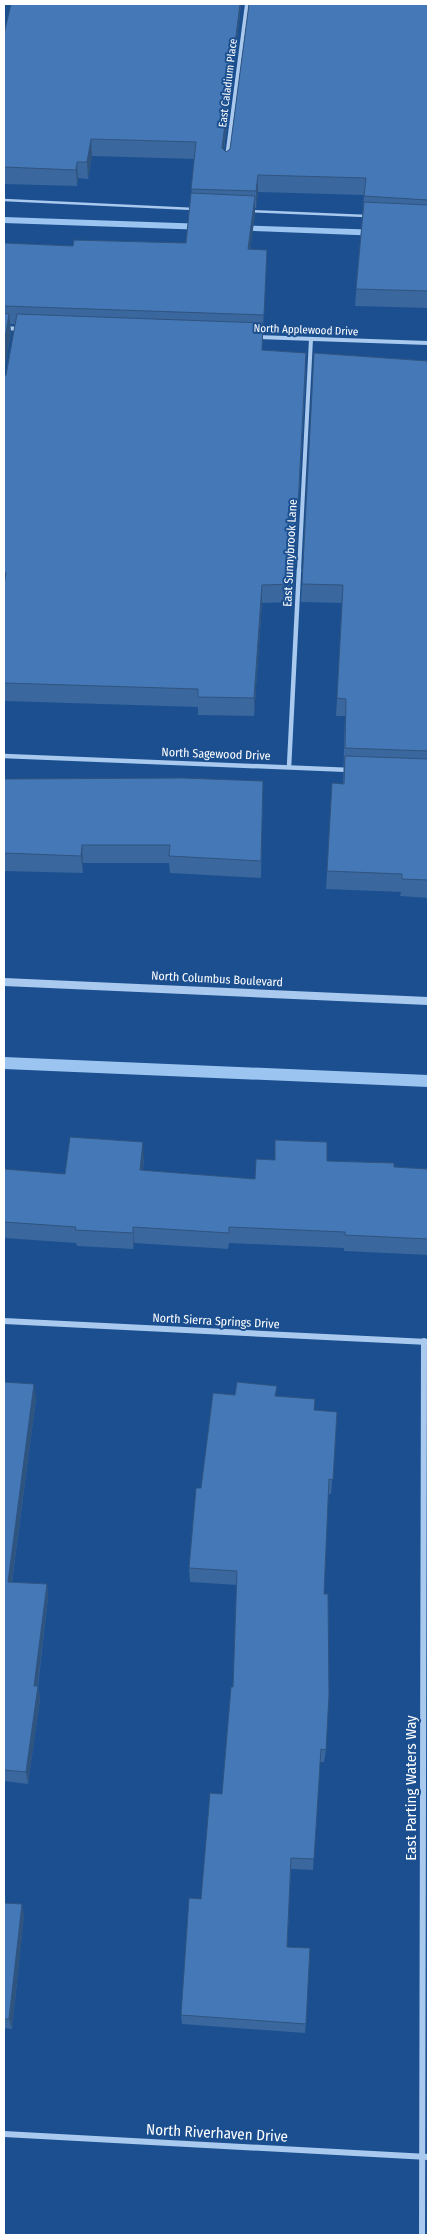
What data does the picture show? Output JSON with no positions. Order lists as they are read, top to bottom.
{
  "streets": {
    "street": [
      "East Caladium Place",
      "North Applewood Drive",
      "East Sunnybrook Lane",
      "North Sagewood Drive",
      "North Columbus Boulevard",
      "North Sierra Springs Drive",
      "East Parting Waters Way",
      "North Riverhaven Drive"
    ]
  },
  "crossings": [
    ["North Applewood Drive", "East Sunnybrook Lane"],
    ["East Sunnybrook Lane", "North Sagewood Drive"],
    ["North Sierra Springs Drive", "East Parting Waters Way"],
    ["East Parting Waters Way", "North Riverhaven Drive"]
  ]
}
